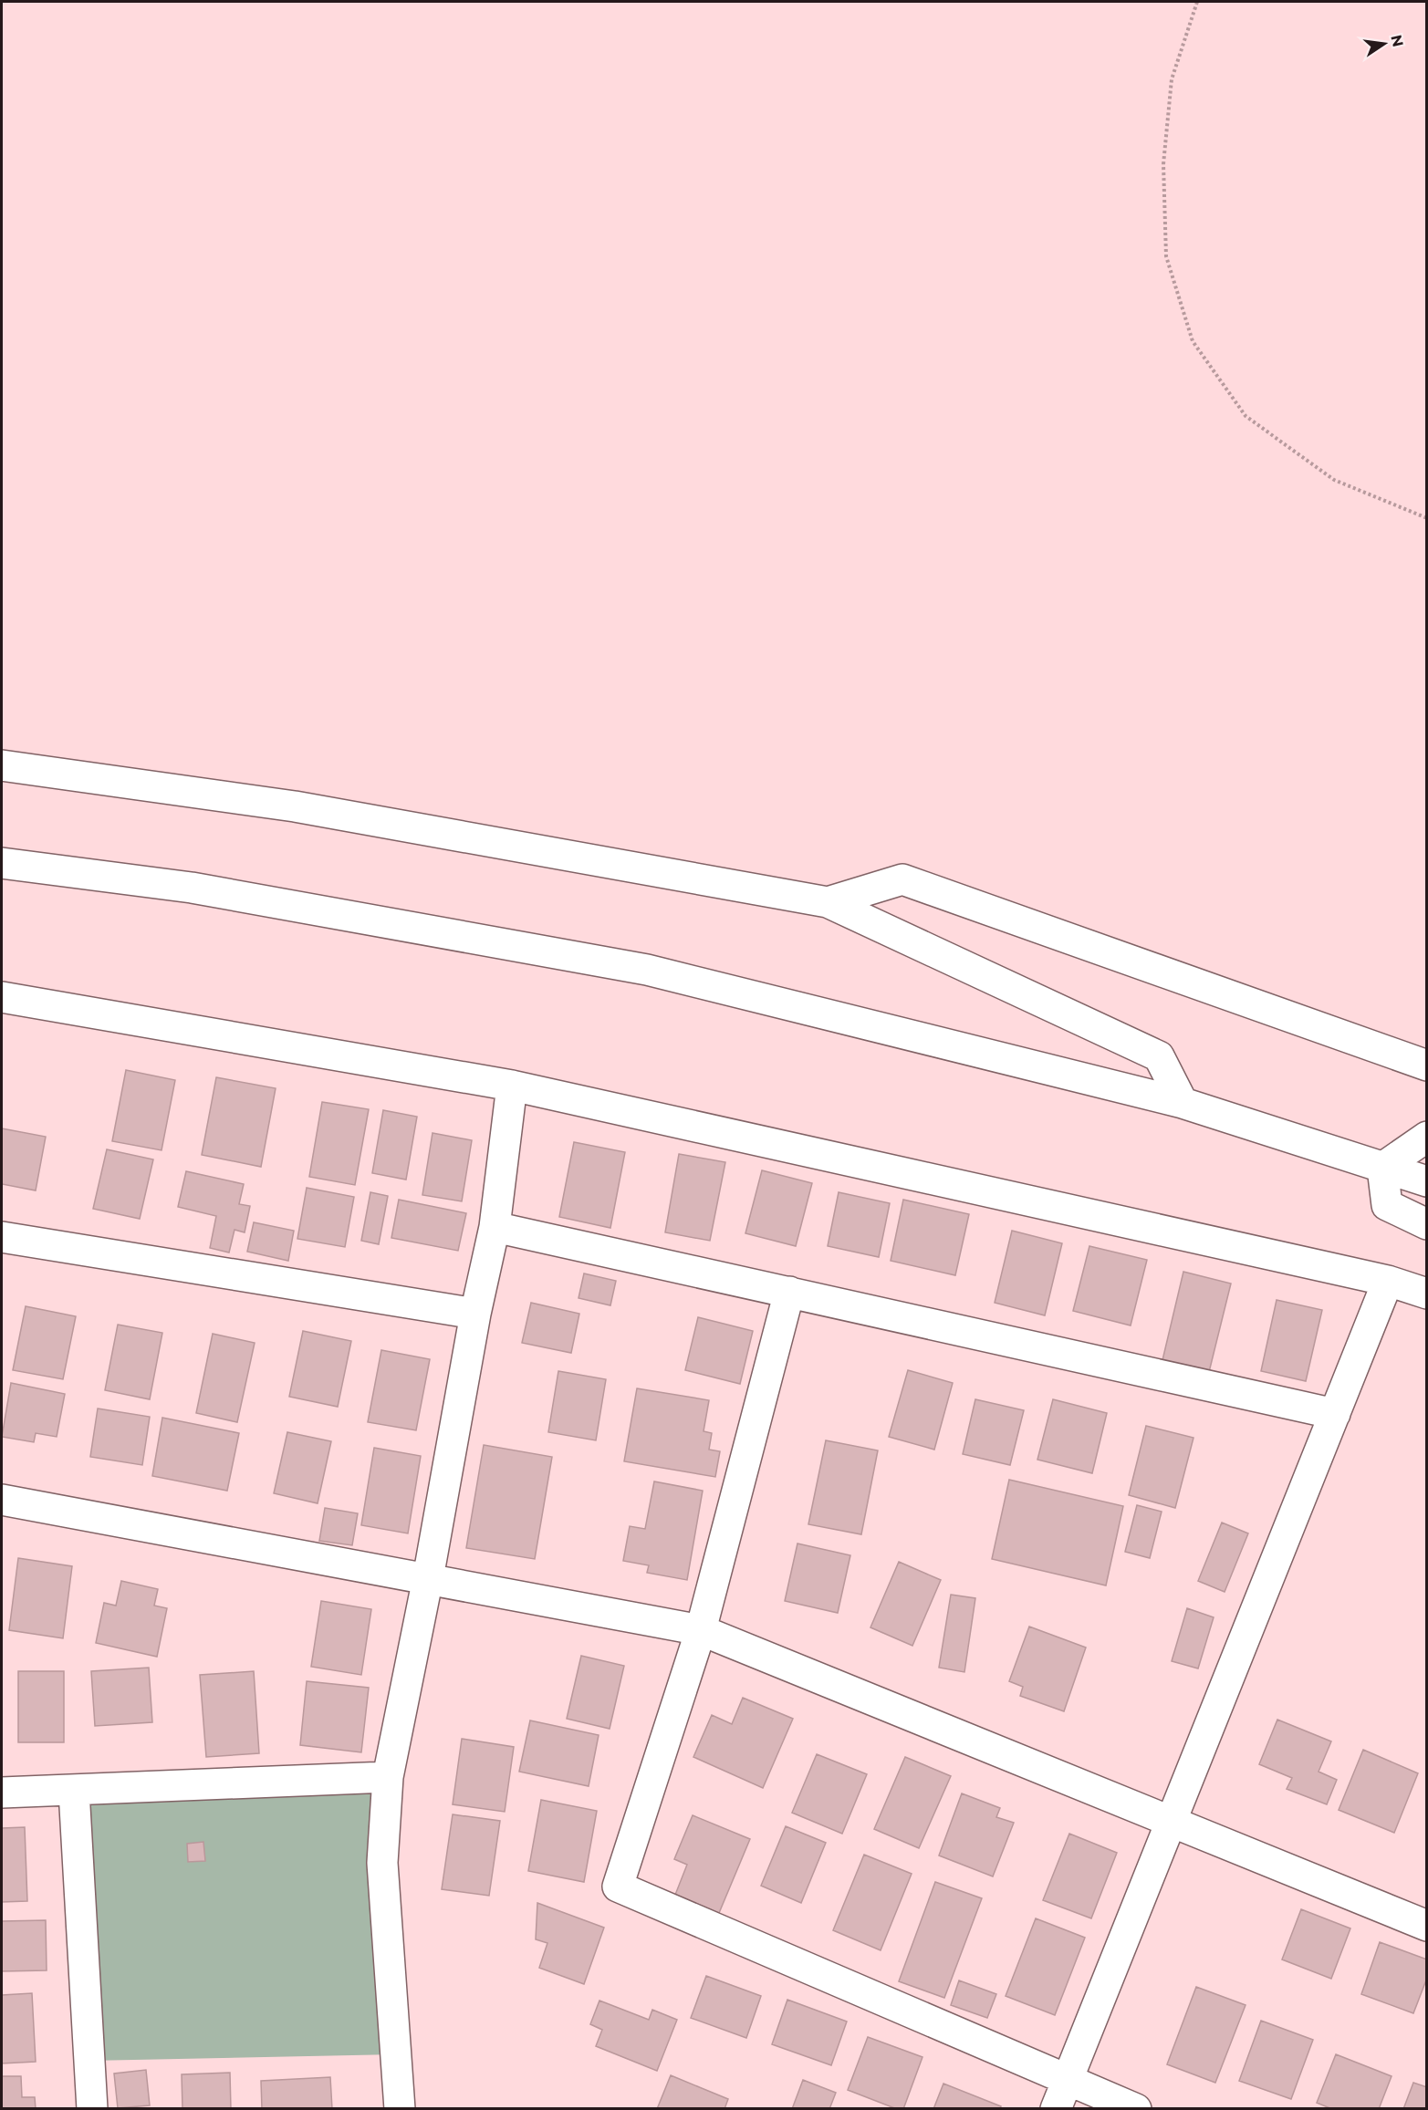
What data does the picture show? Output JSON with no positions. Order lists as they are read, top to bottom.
{
  "north": "right"
}
